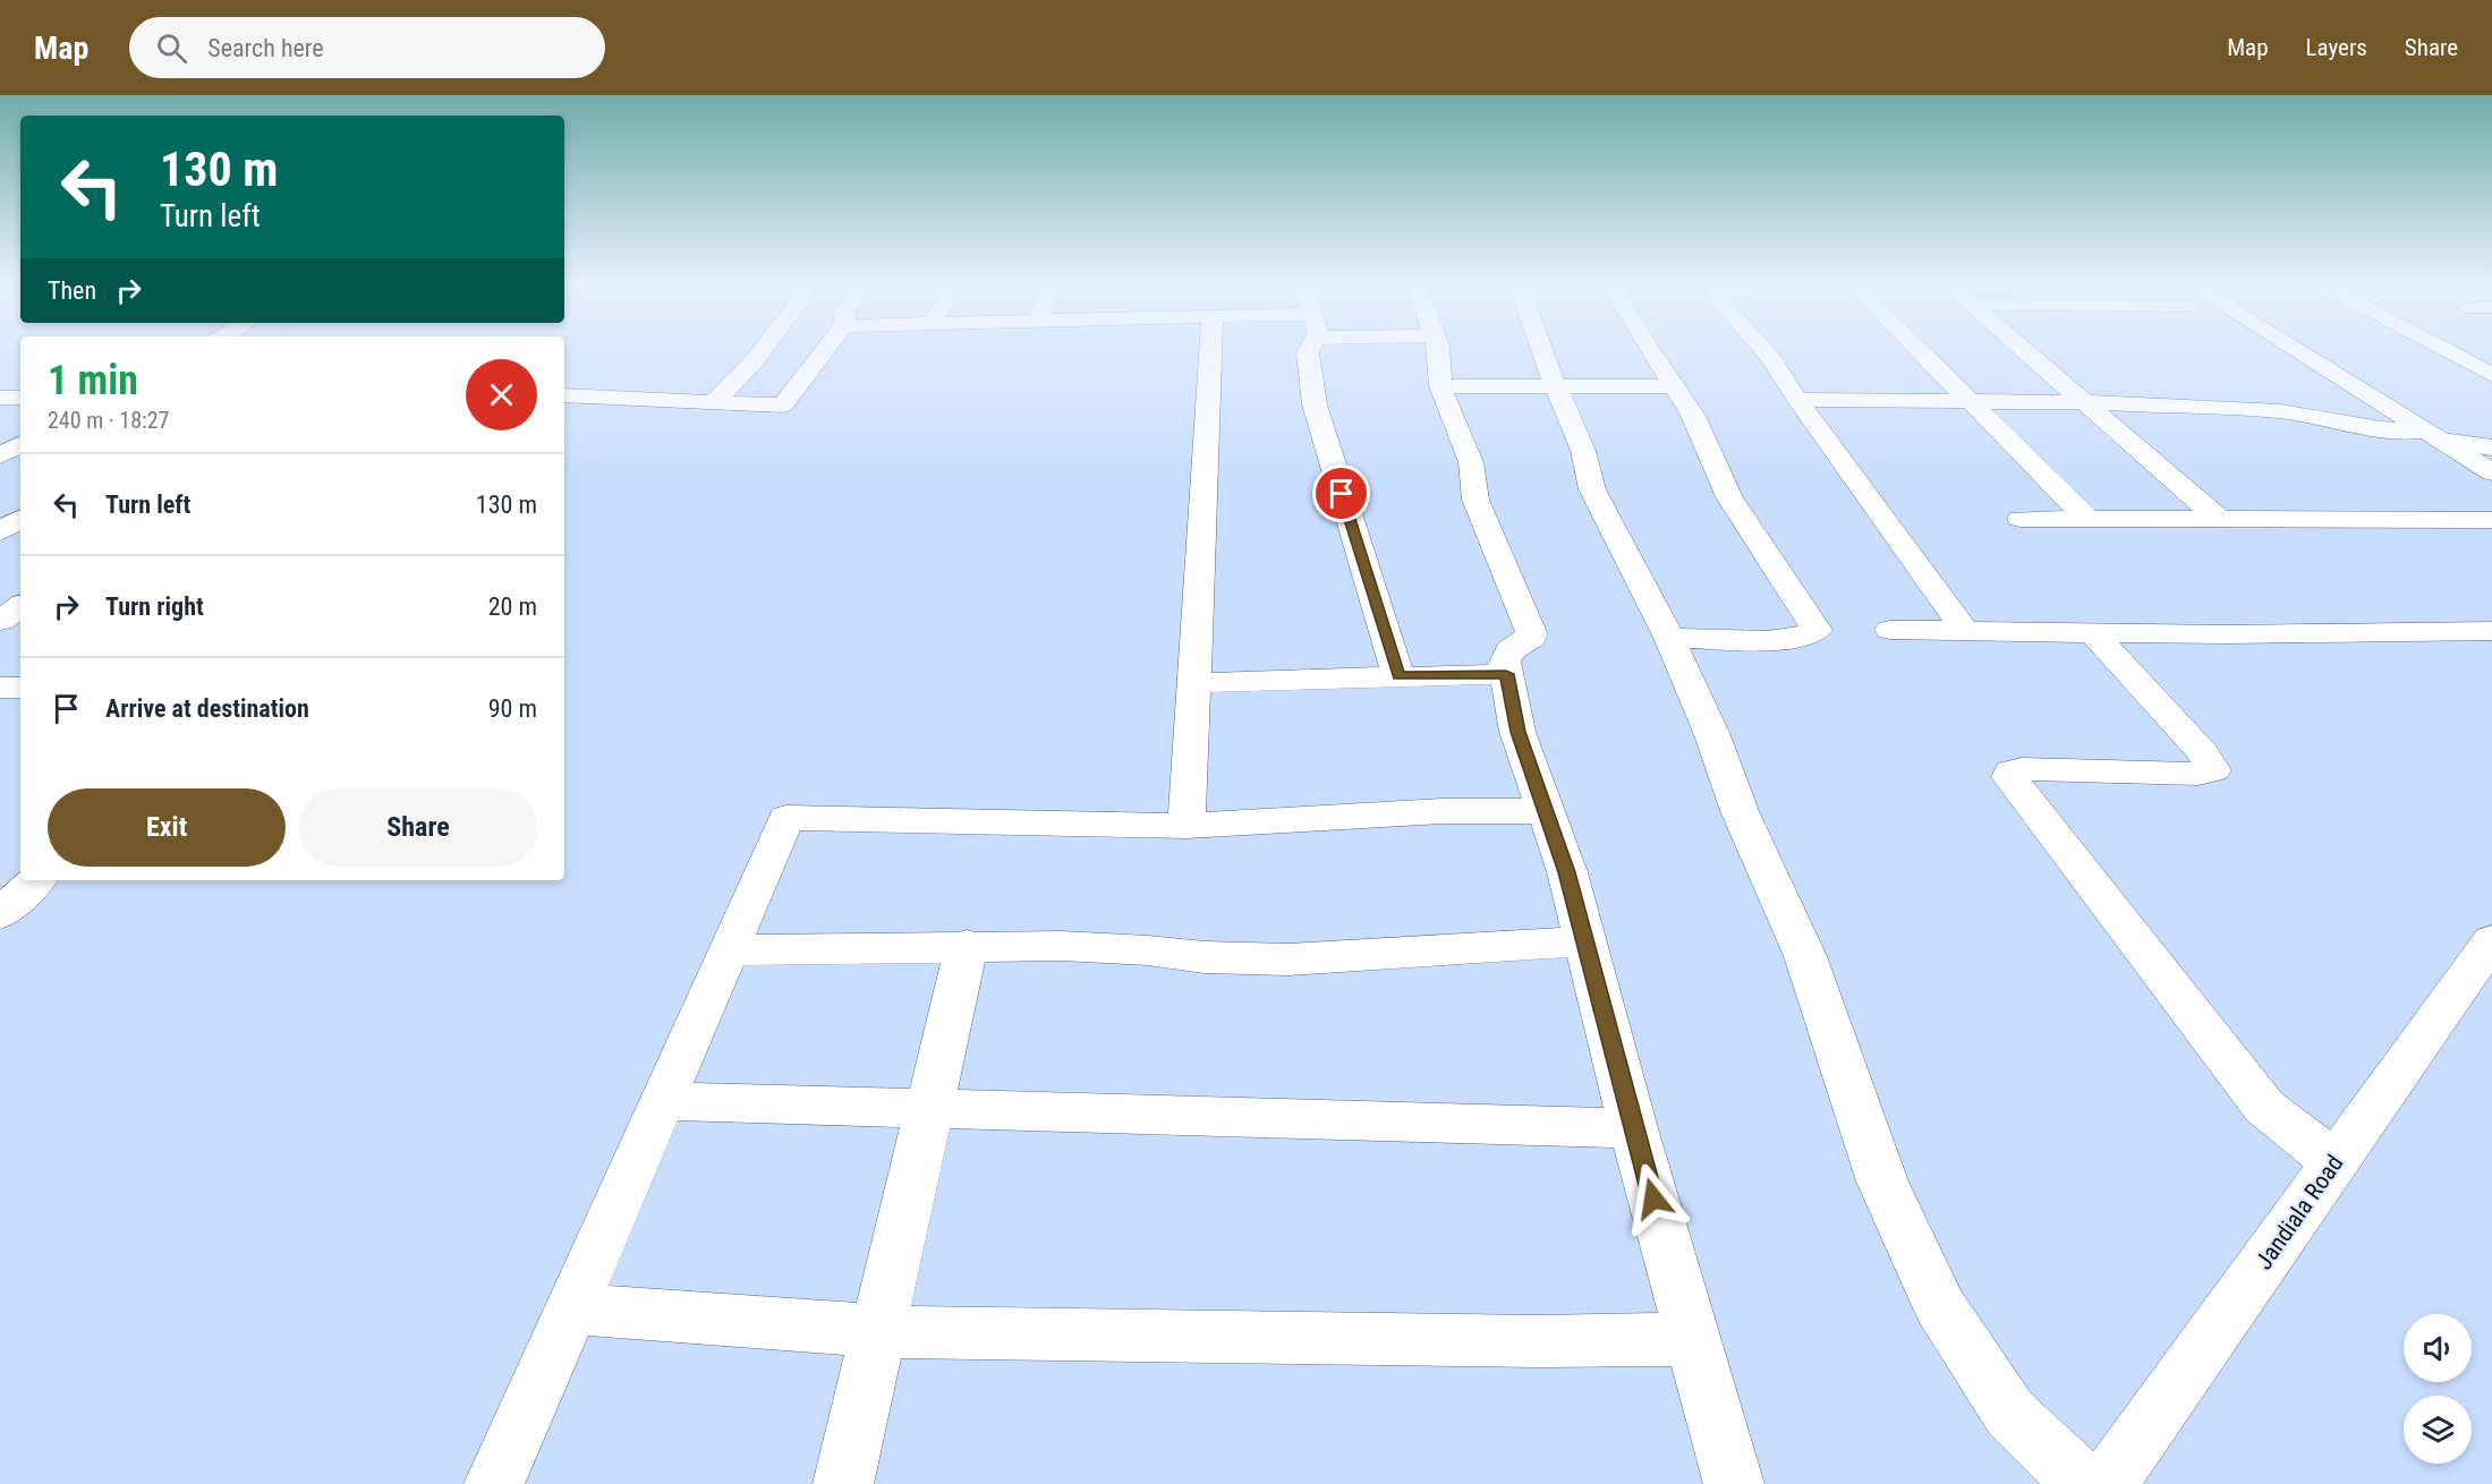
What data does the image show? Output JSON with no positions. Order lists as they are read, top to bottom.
{
  "streets": {
    "street": ["Jandiala Road"]
  },
  "page": {
    "header": "Map",
    "search": "Search here",
    "nav": ["Map", "Layers", "Share"],
    "turn": ["130 m", "Turn left"],
    "then": "Then",
    "heading": ["1 min", "240 m · 18:27"],
    "list": [
      {
        "name": "Turn left",
        "value": "130 m"
      },
      {
        "name": "Turn right",
        "value": "20 m"
      },
      {
        "name": "Arrive at destination",
        "value": "90 m"
      }
    ],
    "buttons": ["Exit", "Share"]
  }
}
